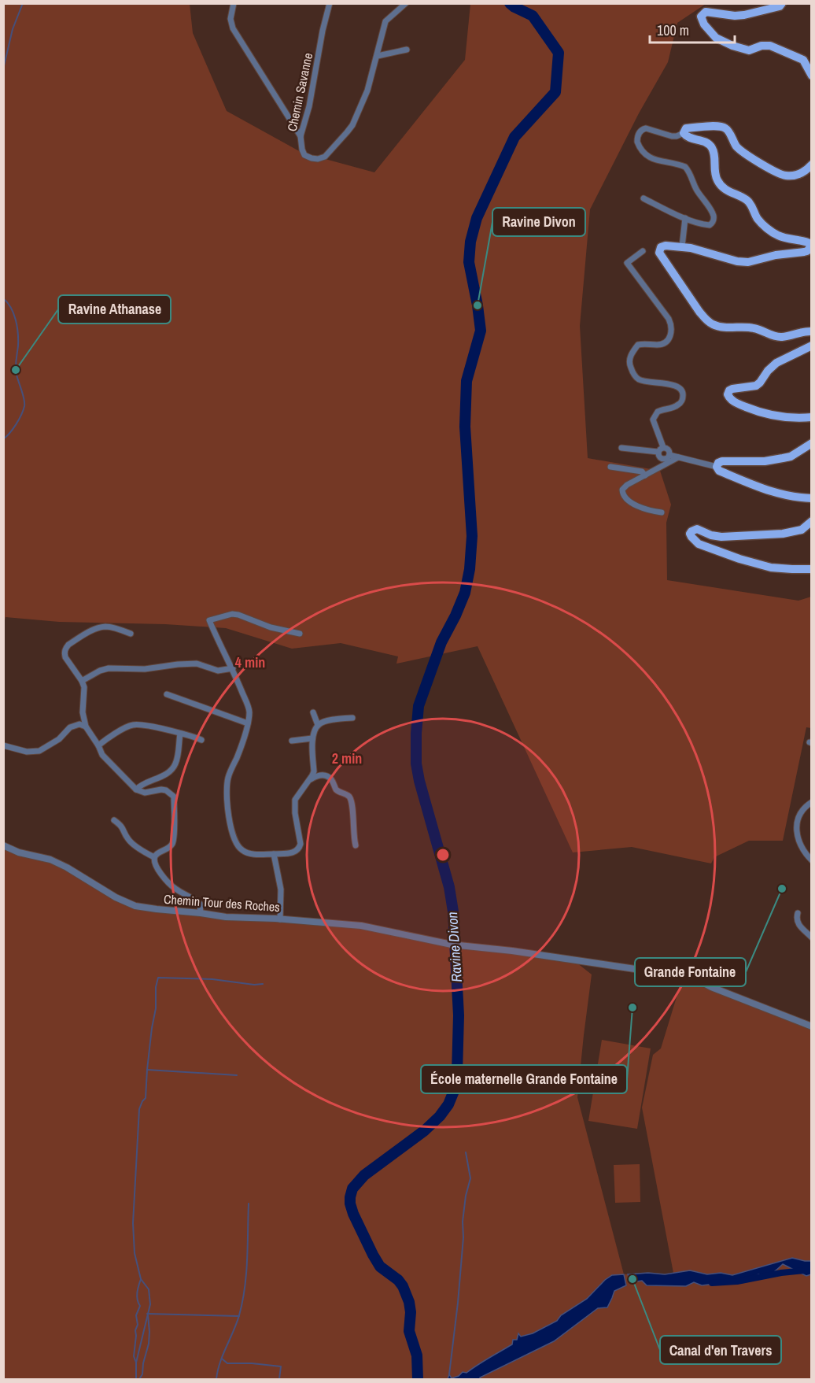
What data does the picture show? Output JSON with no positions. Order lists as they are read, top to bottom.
{
  "streets": {
    "street": ["Chemin Savanne", "Chemin Tour des Roches"]
  },
  "water": ["Ravine Divon"],
  "places": [
    "Ravine Divon",
    "Ravine Athanase",
    "Grande Fontaine",
    "École maternelle Grande Fontaine",
    "Canal d'en Travers"
  ],
  "scale_bar": "100 m",
  "rings": ["4 min", "2 min"]
}
